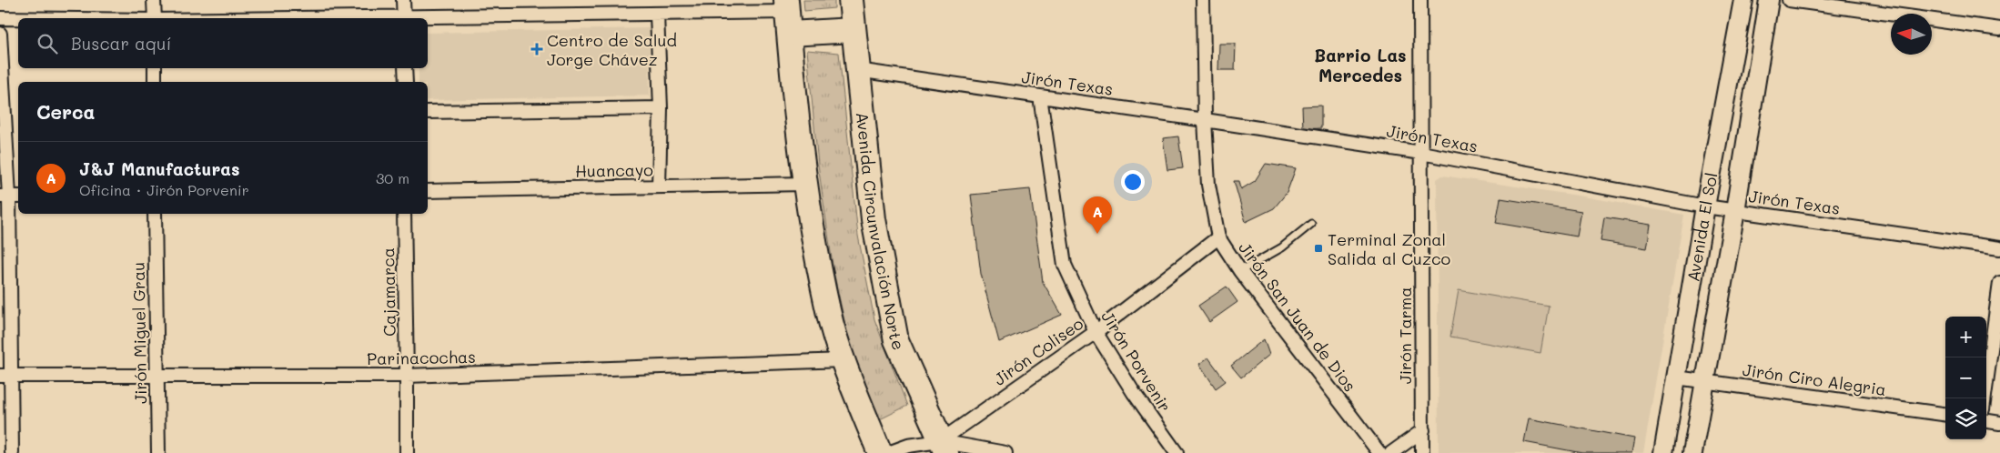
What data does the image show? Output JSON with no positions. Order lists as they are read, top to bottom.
{
  "streets": {
    "highway": ["Avenida Circunvalación Norte"],
    "street": [
      "Jirón Texas",
      "Huancayo",
      "Avenida El Sol",
      "Cajamarca",
      "Jirón San Juan de Dios",
      "Jirón Miguel Grau",
      "Jirón Tarma",
      "Jirón Coliseo",
      "Parinacochas",
      "Jirón Porvenir",
      "Jirón Ciro Alegria"
    ]
  },
  "crossings": [
    ["Jirón Texas", "Avenida El Sol"],
    ["Jirón Texas", "Avenida Circunvalación Norte"],
    ["Jirón Texas", "Jirón San Juan de Dios"],
    ["Jirón Texas", "Jirón Tarma"],
    ["Jirón Texas", "Jirón Porvenir"],
    ["Avenida El Sol", "Jirón Ciro Alegria"],
    ["Avenida Circunvalación Norte", "Jirón Coliseo"],
    ["Cajamarca", "Parinacochas"],
    ["Jirón San Juan de Dios", "Jirón Coliseo"],
    ["Jirón Miguel Grau", "Parinacochas"],
    ["Jirón Coliseo", "Jirón Porvenir"]
  ],
  "districts": ["Barrio Las Mercedes"],
  "places": {
    "health": ["Centro de Salud Jorge Chávez"],
    "transit": ["Terminal Zonal Salida al Cuzco"]
  },
  "north": "left",
  "page": {
    "search": "Buscar aquí",
    "heading": "Cerca",
    "list": [
      {
        "mark": "A",
        "name": "J&J Manufacturas",
        "note": "Oficina · Jirón Porvenir",
        "value": "30 m"
      }
    ],
    "pins": "A",
    "map_buttons": ["+", "−"]
  }
}
